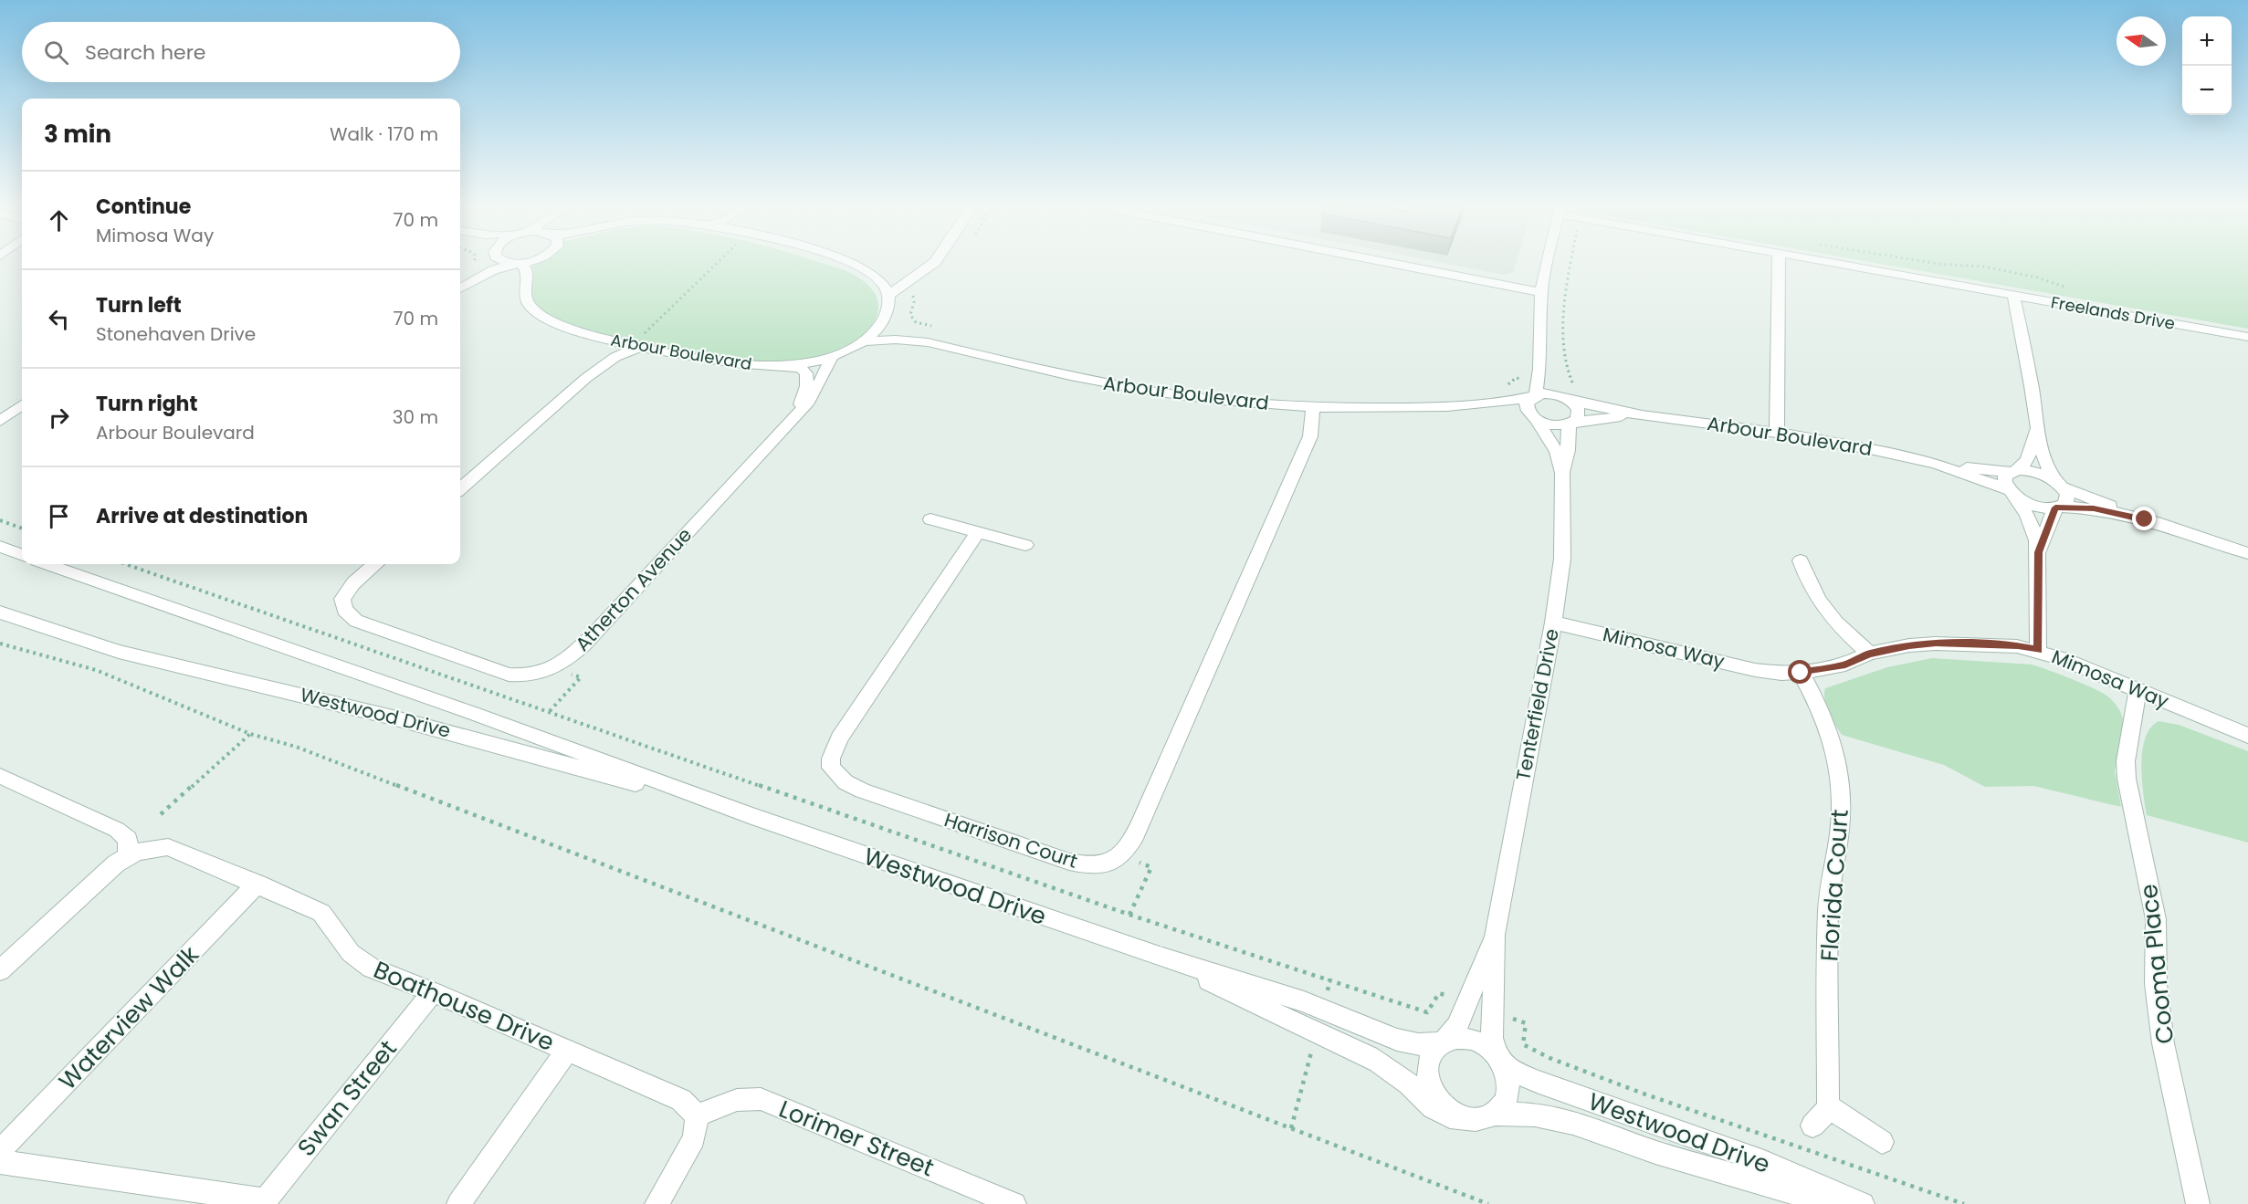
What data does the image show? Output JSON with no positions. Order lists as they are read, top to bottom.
{
  "streets": {
    "street": [
      "Freelands Drive",
      "Arbour Boulevard",
      "Atherton Avenue",
      "Mimosa Way",
      "Tenterfield Drive",
      "Westwood Drive",
      "Harrison Court",
      "Florida Court",
      "Cooma Place",
      "Boathouse Drive",
      "Waterview Walk",
      "Swan Street",
      "Lorimer Street"
    ]
  },
  "crossings": [
    ["Mimosa Way", "Tenterfield Drive"],
    ["Mimosa Way", "Florida Court"],
    ["Mimosa Way", "Cooma Place"],
    ["Tenterfield Drive", "Westwood Drive"],
    ["Boathouse Drive", "Waterview Walk"],
    ["Boathouse Drive", "Swan Street"],
    ["Boathouse Drive", "Lorimer Street"]
  ],
  "north": "left",
  "page": {
    "map_buttons": ["+", "−"],
    "search": "Search here",
    "heading": ["3 min", "Walk · 170 m"],
    "list": [
      ["Continue", "Mimosa Way", "70 m"],
      ["Turn left", "Stonehaven Drive", "70 m"],
      ["Turn right", "Arbour Boulevard", "30 m"],
      "Arrive at destination"
    ]
  }
}
